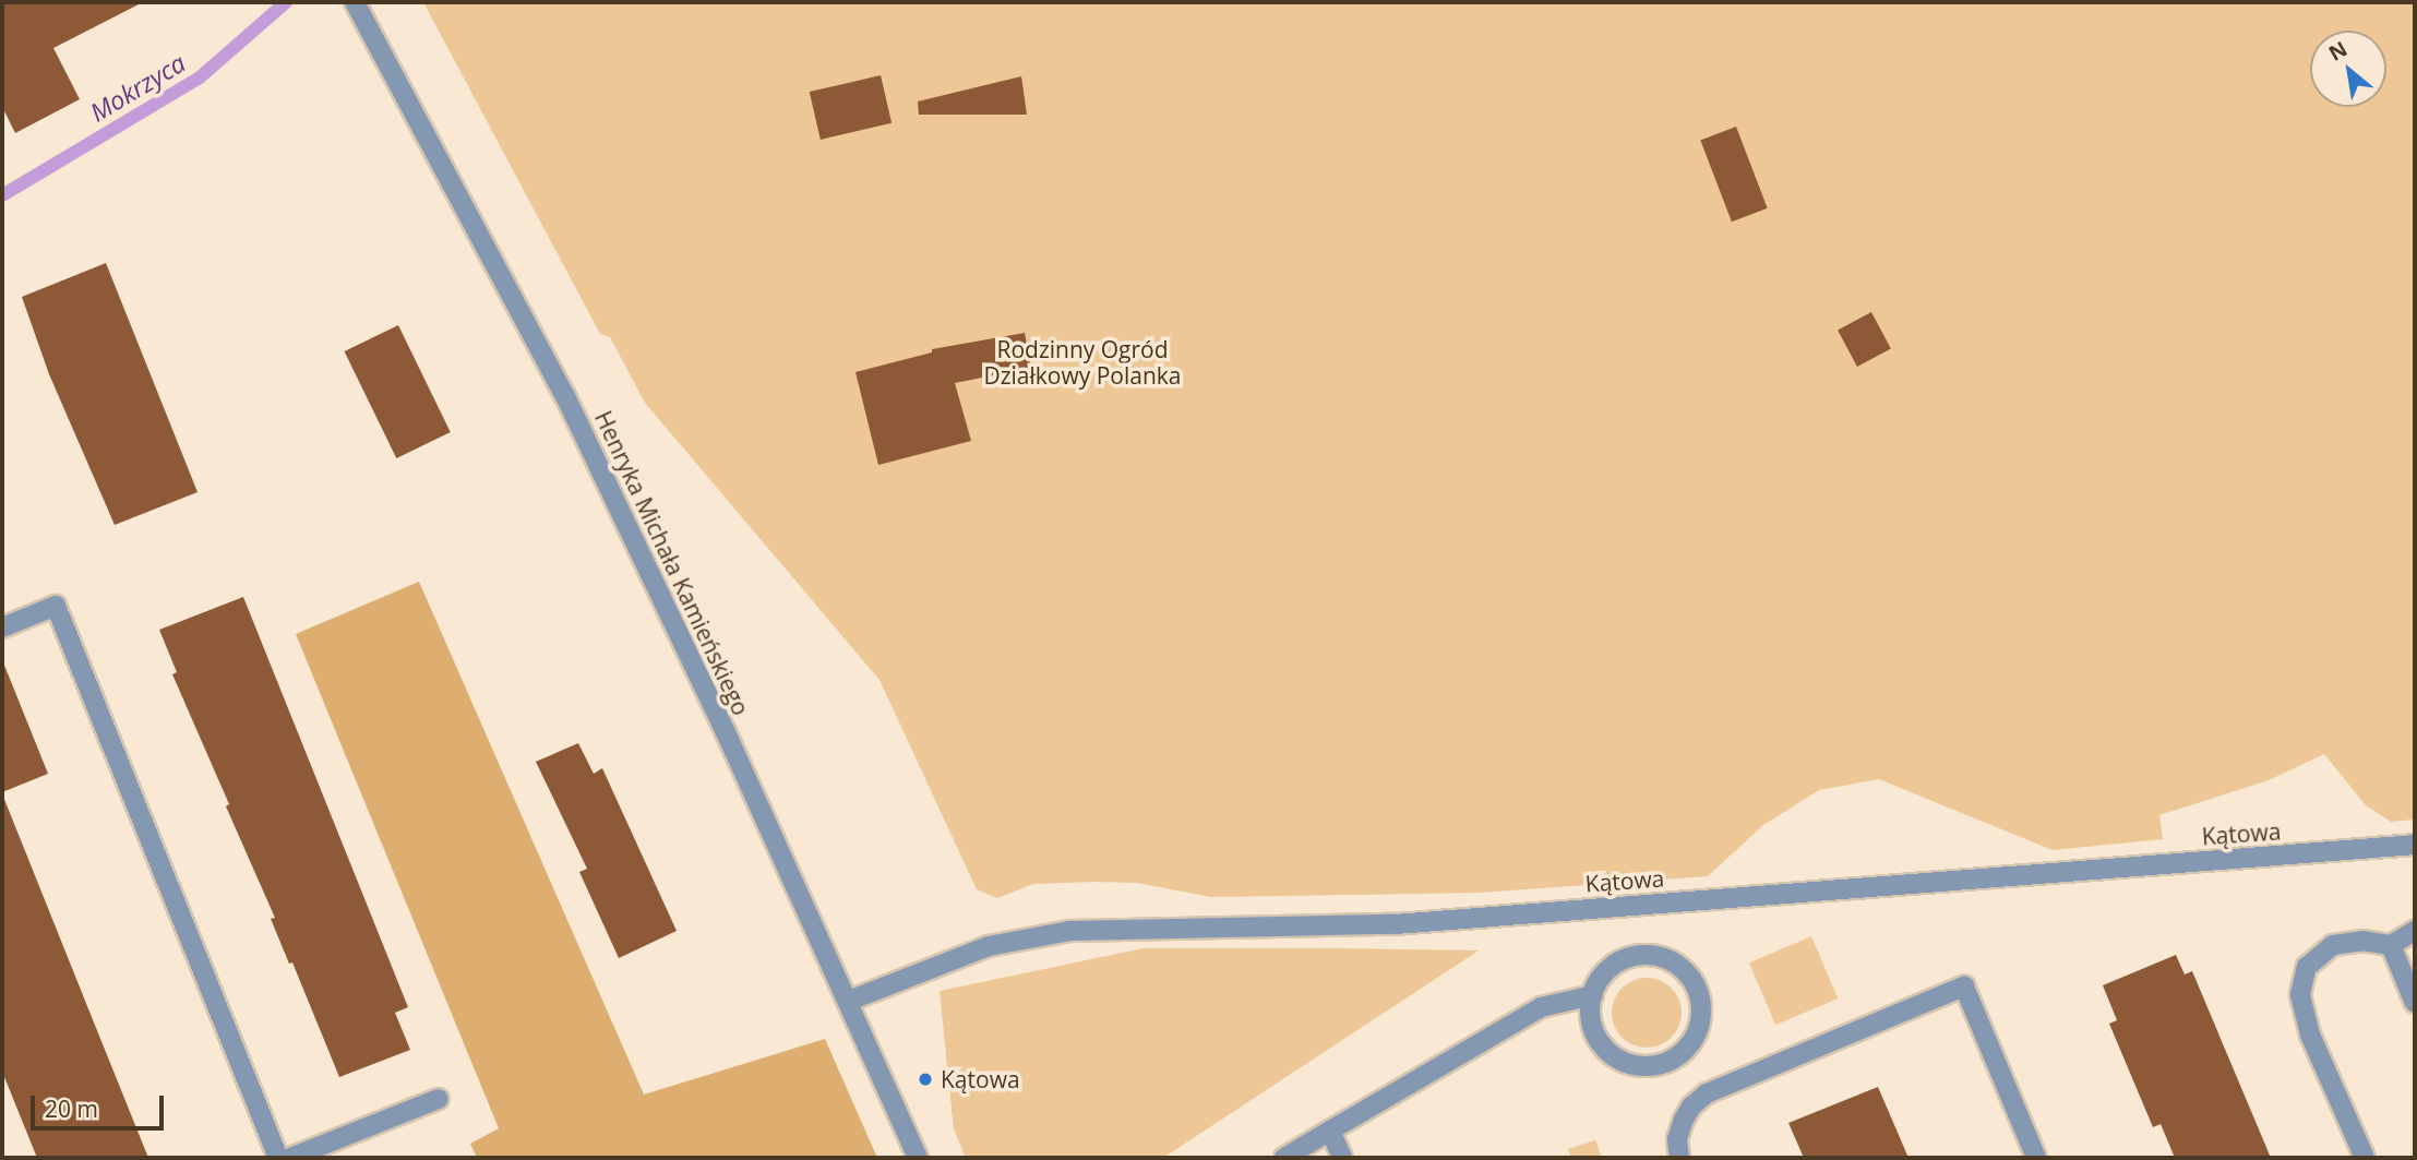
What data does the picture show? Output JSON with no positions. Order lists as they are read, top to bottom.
{
  "streets": {
    "street": ["Henryka Michała Kamieńskiego", "Kątowa"]
  },
  "crossings": [
    ["Henryka Michała Kamieńskiego", "Kątowa"]
  ],
  "water": ["Mokrzyca"],
  "parks": ["Rodzinny Ogród Działkowy Polanka"],
  "places": ["Kątowa"],
  "scale_bar": "20 m",
  "north": "top left"
}
